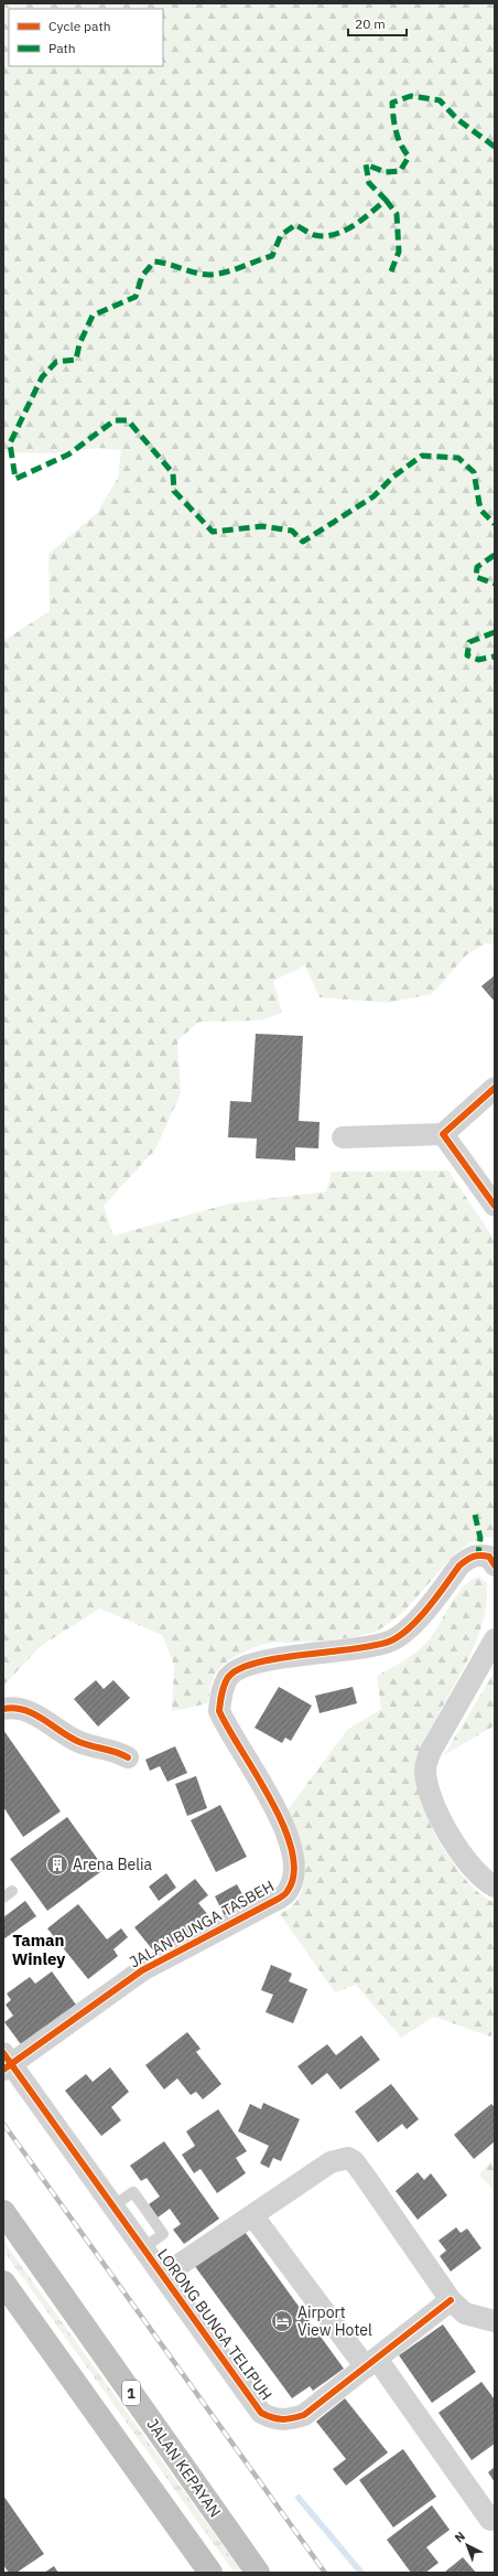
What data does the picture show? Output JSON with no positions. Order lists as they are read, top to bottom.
{
  "streets": {
    "highway": ["1", "JALAN KEPAYAN"],
    "street": ["JALAN BUNGA TASBEH", "LORONG BUNGA TELIPUH"]
  },
  "crossings": [
    ["JALAN BUNGA TASBEH", "LORONG BUNGA TELIPUH"]
  ],
  "districts": ["Taman Winley"],
  "places": {
    "building": ["Arena Belia"],
    "hotel": ["Airport View Hotel"]
  },
  "legend": ["Cycle path", "Path"],
  "scale_bar": "20 m",
  "north": "top left"
}
